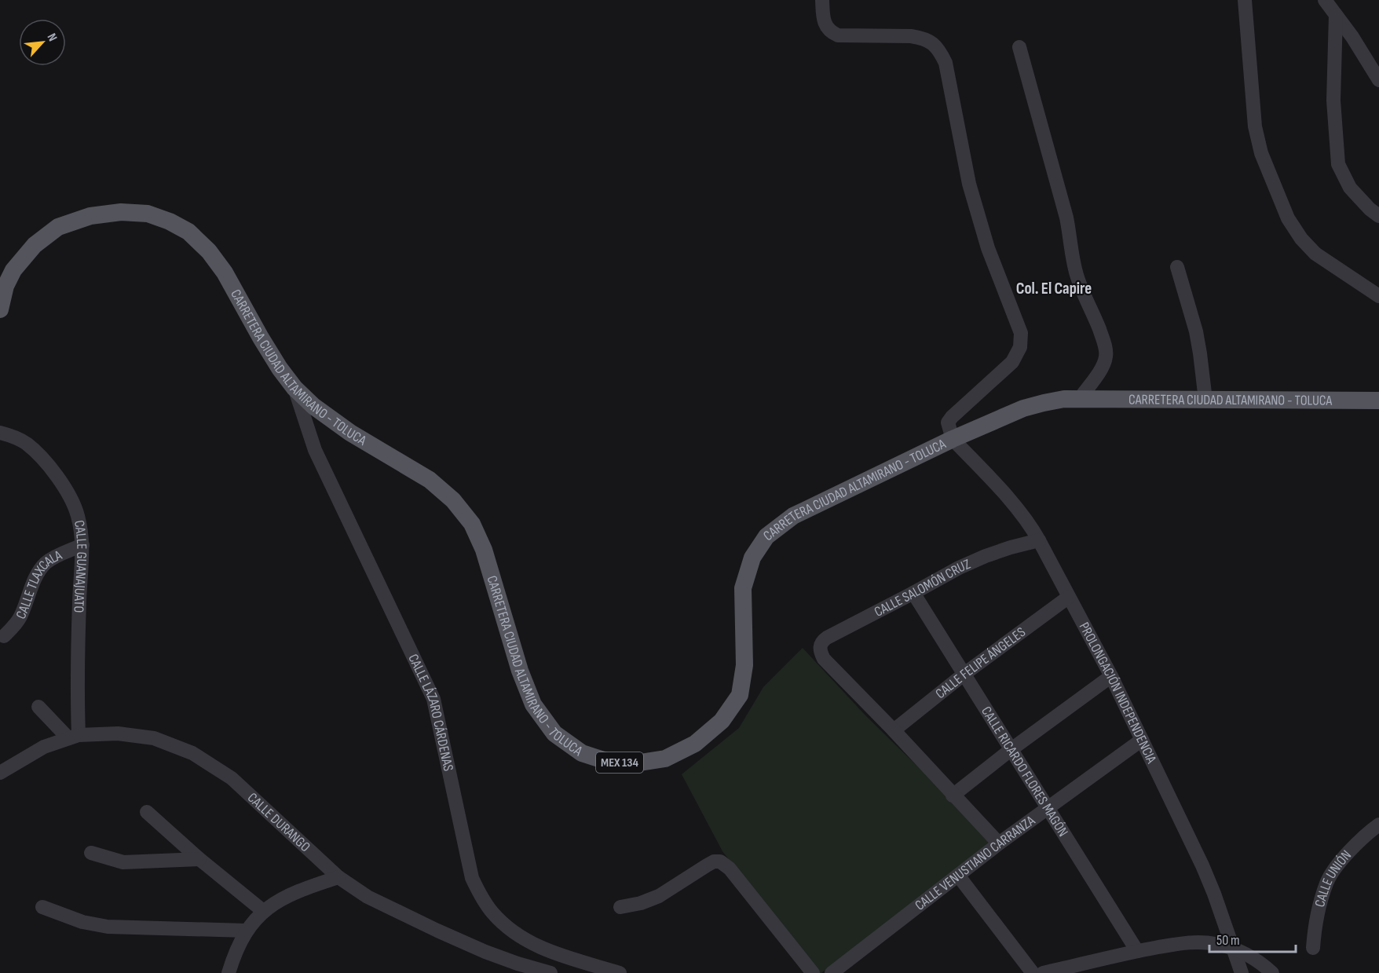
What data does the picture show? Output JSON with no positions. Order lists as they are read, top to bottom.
{
  "streets": {
    "main road": ["CARRETERA CIUDAD ALTAMIRANO - TOLUCA", "MEX 134"],
    "street": [
      "CALLE GUANAJUATO",
      "CALLE TLAXCALA",
      "CALLE SALOMÓN CRUZ",
      "CALLE FELIPE ÁNGELES",
      "PROLONGACIÓN INDEPENDENCIA",
      "CALLE LÁZARO CÁRDENAS",
      "CALLE RICARDO FLORES MAGÓN",
      "CALLE DURANGO",
      "CALLE VENUSTIANO CARRANZA",
      "CALLE UNIÓN"
    ]
  },
  "crossings": [
    ["CARRETERA CIUDAD ALTAMIRANO - TOLUCA", "PROLONGACIÓN INDEPENDENCIA"],
    ["CARRETERA CIUDAD ALTAMIRANO - TOLUCA", "CALLE LÁZARO CÁRDENAS"],
    ["CALLE GUANAJUATO", "CALLE TLAXCALA"],
    ["CALLE GUANAJUATO", "CALLE DURANGO"],
    ["CALLE SALOMÓN CRUZ", "CALLE FELIPE ÁNGELES"],
    ["CALLE SALOMÓN CRUZ", "PROLONGACIÓN INDEPENDENCIA"],
    ["CALLE SALOMÓN CRUZ", "CALLE RICARDO FLORES MAGÓN"],
    ["CALLE FELIPE ÁNGELES", "PROLONGACIÓN INDEPENDENCIA"],
    ["CALLE FELIPE ÁNGELES", "CALLE RICARDO FLORES MAGÓN"],
    ["PROLONGACIÓN INDEPENDENCIA", "CALLE VENUSTIANO CARRANZA"],
    ["CALLE RICARDO FLORES MAGÓN", "CALLE VENUSTIANO CARRANZA"]
  ],
  "districts": ["Col. El Capire"],
  "scale_bar": "50 m",
  "north": "top right"
}
